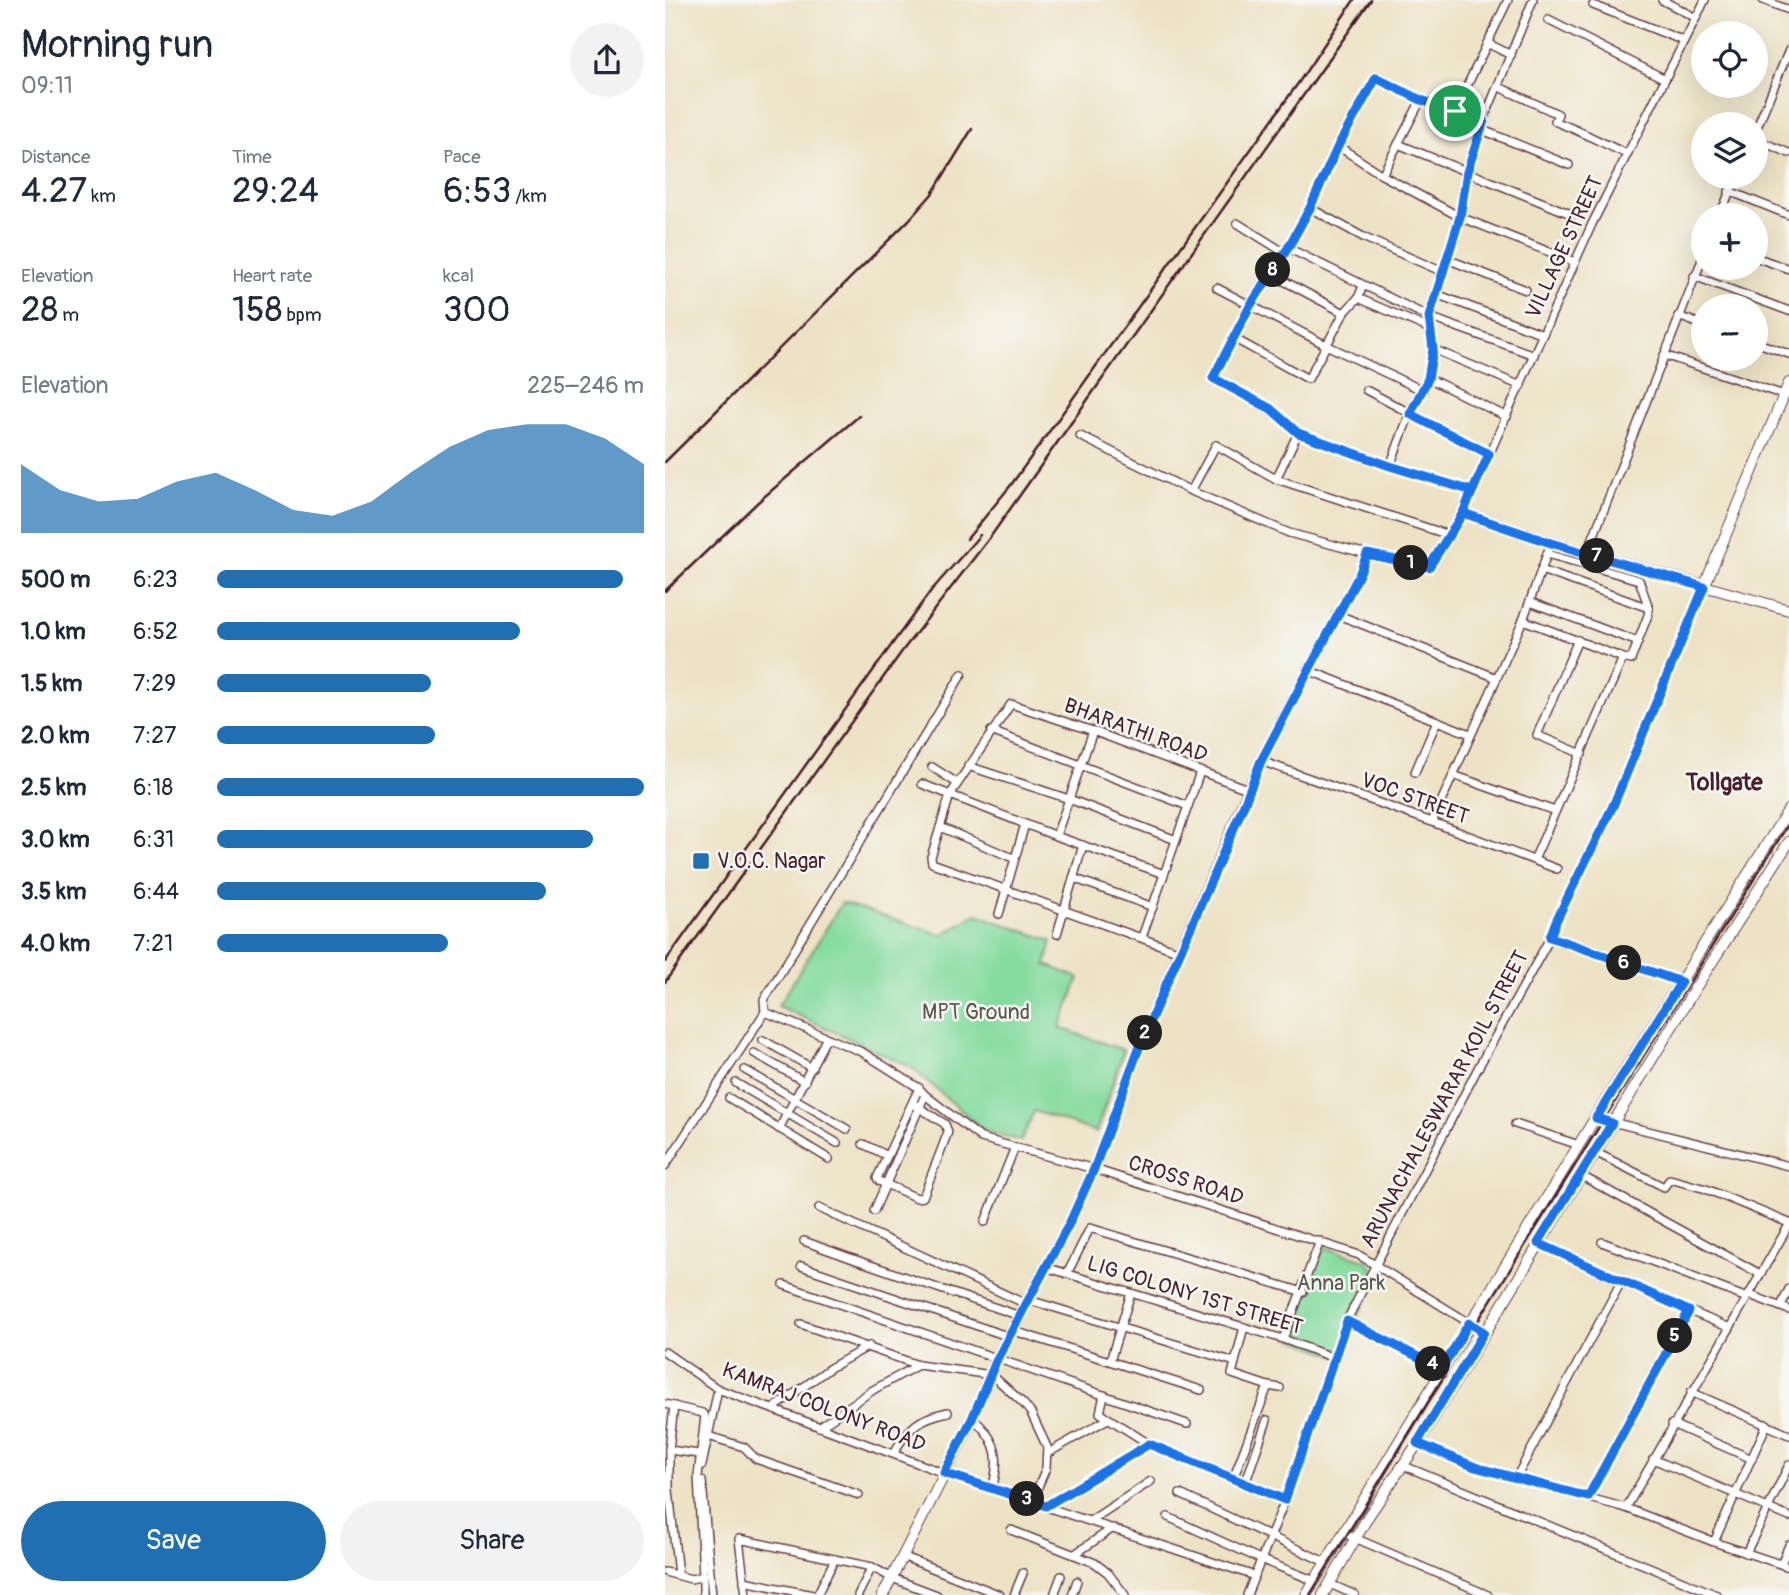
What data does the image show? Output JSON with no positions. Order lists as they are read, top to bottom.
{
  "streets": {
    "street": [
      "VILLAGE STREET",
      "BHARATHI ROAD",
      "VOC STREET",
      "ARUNACHALESWARAR KOIL STREET",
      "CROSS ROAD",
      "LIG COLONY 1ST STREET",
      "KAMRAJ COLONY ROAD"
    ]
  },
  "crossings": [
    ["ARUNACHALESWARAR KOIL STREET", "CROSS ROAD"],
    ["ARUNACHALESWARAR KOIL STREET", "LIG COLONY 1ST STREET"],
    ["ARUNACHALESWARAR KOIL STREET", "KAMRAJ COLONY ROAD"]
  ],
  "districts": ["Tollgate"],
  "parks": ["MPT Ground", "Anna Park"],
  "places": {
    "transit": ["V.O.C. Nagar"]
  },
  "page": {
    "heading": ["Morning run", "09:11"],
    "map_buttons": ["+", "−"],
    "stats": [
      ["Distance", "4.27 km"],
      ["Time", "29:24"],
      ["Pace", "6:53 /km"],
      ["Elevation", "28 m"],
      ["Heart rate", "158 bpm"],
      ["kcal", "300"]
    ],
    "pins": [
      "8",
      "7",
      "1",
      "6",
      "2",
      "5",
      "4",
      "3"
    ],
    "chart": ["Elevation", "225–246 m"],
    "list": [
      {
        "name": "500 m",
        "note": "6:23"
      },
      {
        "name": "1.0 km",
        "note": "6:52"
      },
      {
        "name": "1.5 km",
        "note": "7:29"
      },
      {
        "name": "2.0 km",
        "note": "7:27"
      },
      {
        "name": "2.5 km",
        "note": "6:18"
      },
      {
        "name": "3.0 km",
        "note": "6:31"
      },
      {
        "name": "3.5 km",
        "note": "6:44"
      },
      {
        "name": "4.0 km",
        "note": "7:21"
      }
    ],
    "buttons": ["Save", "Share"]
  }
}
